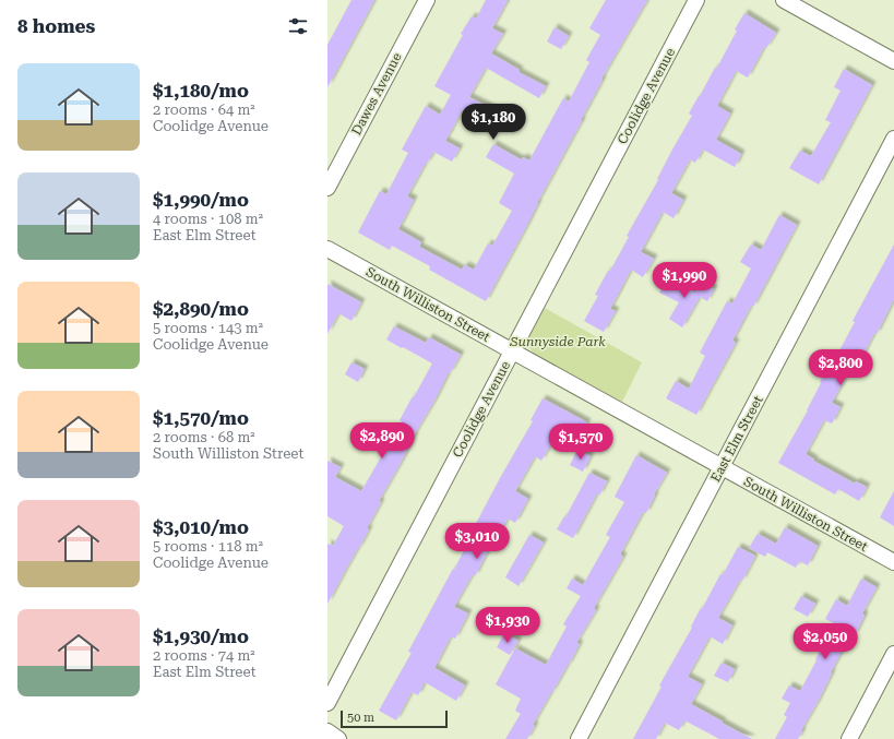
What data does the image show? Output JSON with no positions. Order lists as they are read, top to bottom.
{
  "streets": {
    "street": [
      "Dawes Avenue",
      "Coolidge Avenue",
      "South Williston Street",
      "East Elm Street"
    ]
  },
  "crossings": [
    ["Coolidge Avenue", "South Williston Street"],
    ["South Williston Street", "East Elm Street"]
  ],
  "parks": ["Sunnyside Park"],
  "scale_bar": "50 m",
  "page": {
    "heading": "8 homes",
    "list": [
      {
        "name": "$1,180/mo",
        "note": "2 rooms · 64 m² · Coolidge Avenue"
      },
      {
        "name": "$1,990/mo",
        "note": "4 rooms · 108 m² · East Elm Street"
      },
      {
        "name": "$2,890/mo",
        "note": "5 rooms · 143 m² · Coolidge Avenue"
      },
      {
        "name": "$1,570/mo",
        "note": "2 rooms · 68 m² · South Williston Street"
      },
      {
        "name": "$3,010/mo",
        "note": "5 rooms · 118 m² · Coolidge Avenue"
      },
      {
        "name": "$1,930/mo",
        "note": "2 rooms · 74 m² · East Elm Street"
      }
    ],
    "price": [
      "$1,180",
      "$1,990",
      "$2,800",
      "$2,890",
      "$1,570",
      "$3,010",
      "$1,930",
      "$2,050"
    ],
    "scale": "50 m"
  }
}
